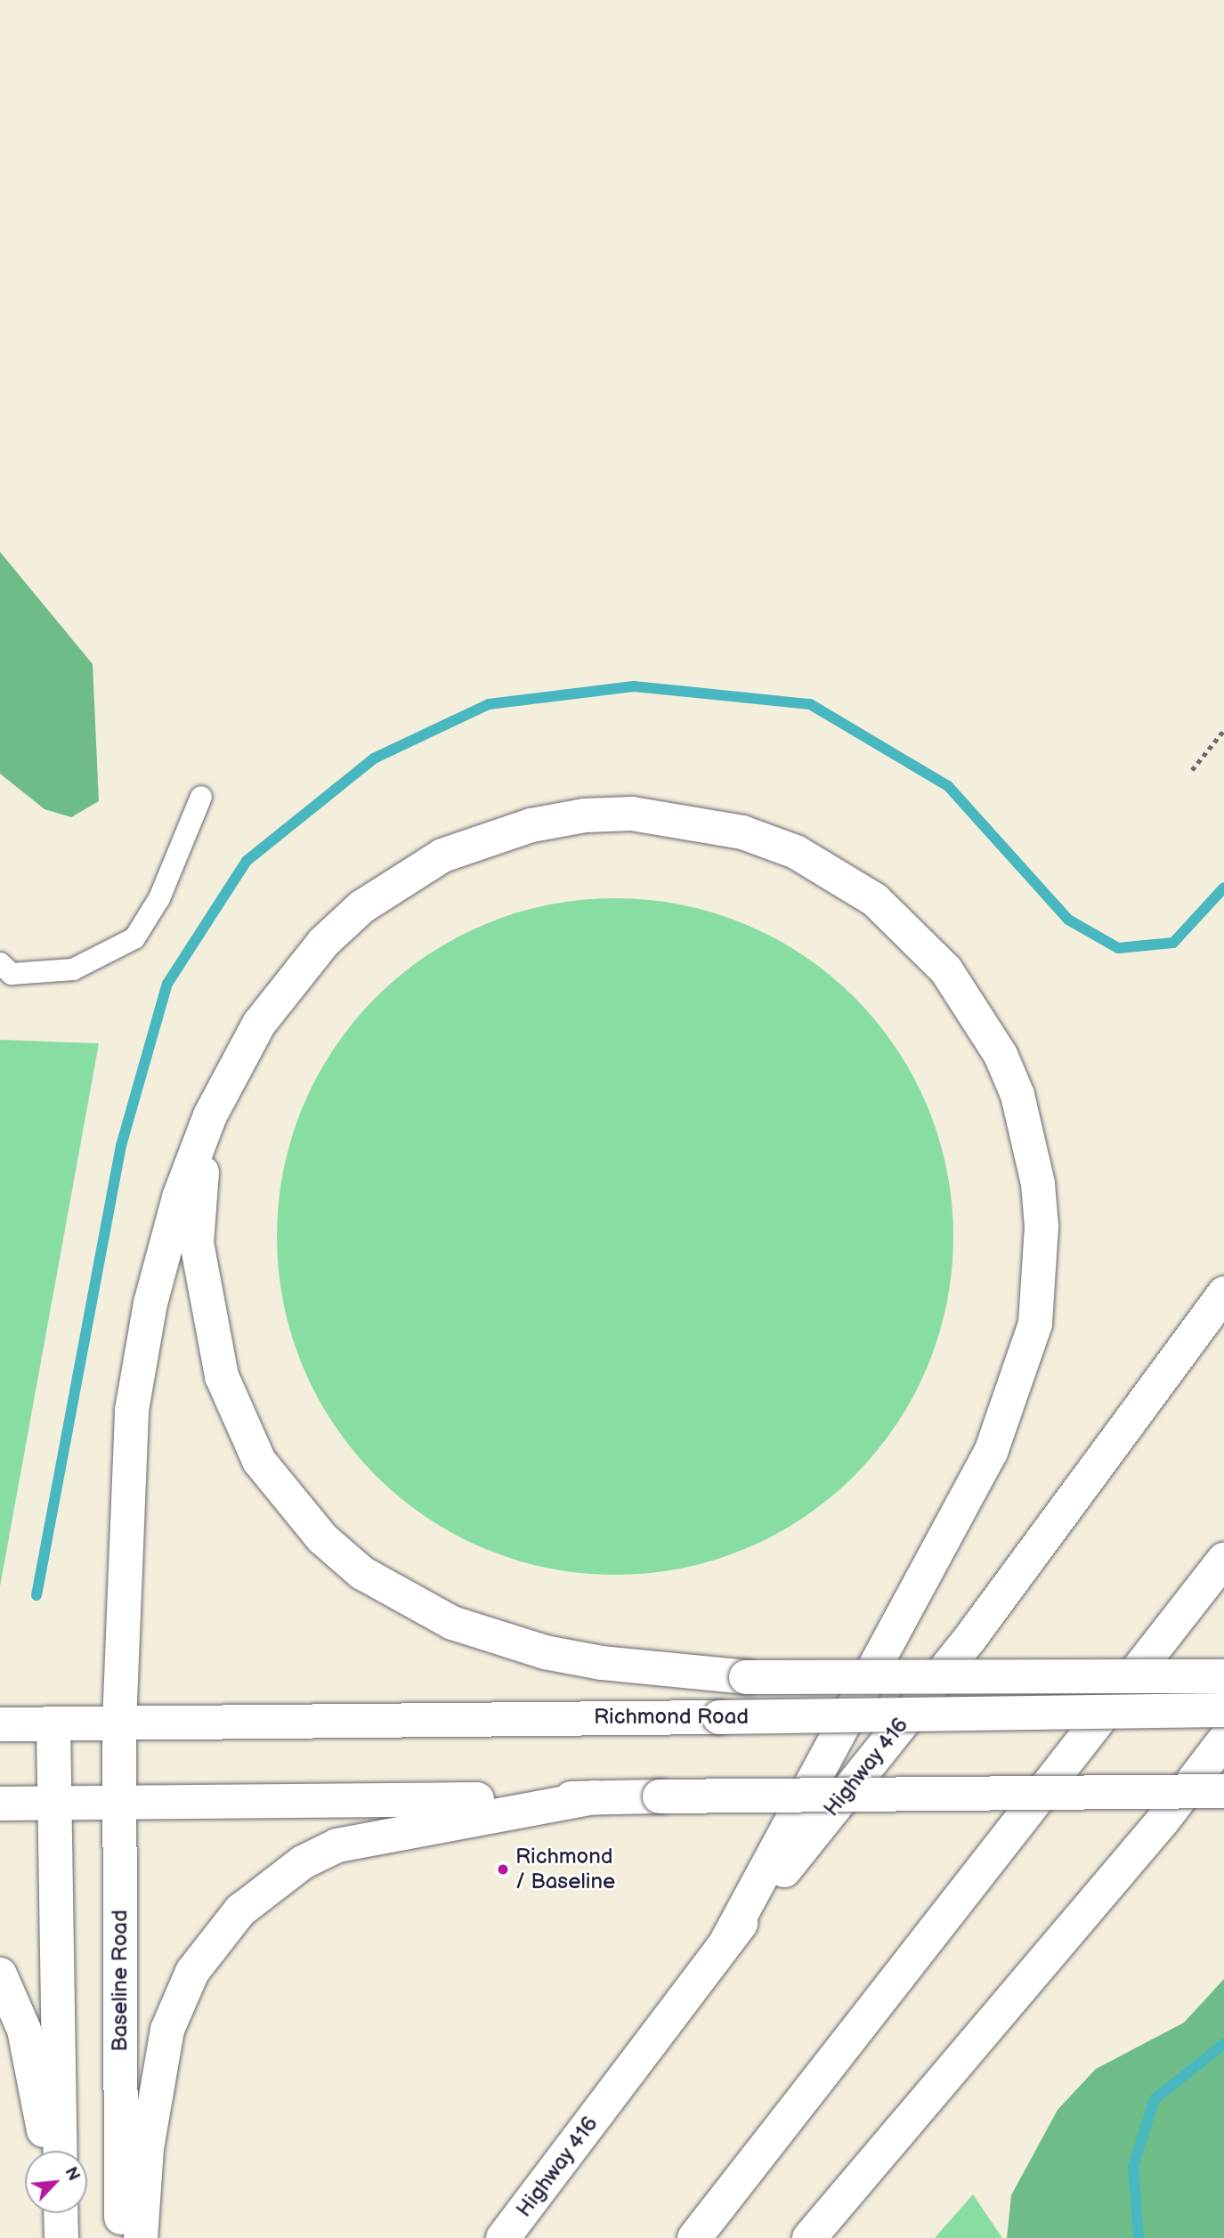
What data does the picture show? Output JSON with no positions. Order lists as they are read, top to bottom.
{
  "streets": {
    "main road": ["Richmond Road", "Highway 416", "Baseline Road"]
  },
  "crossings": [
    ["Richmond Road", "Baseline Road"]
  ],
  "places": ["Richmond / Baseline"],
  "north": "top right"
}
